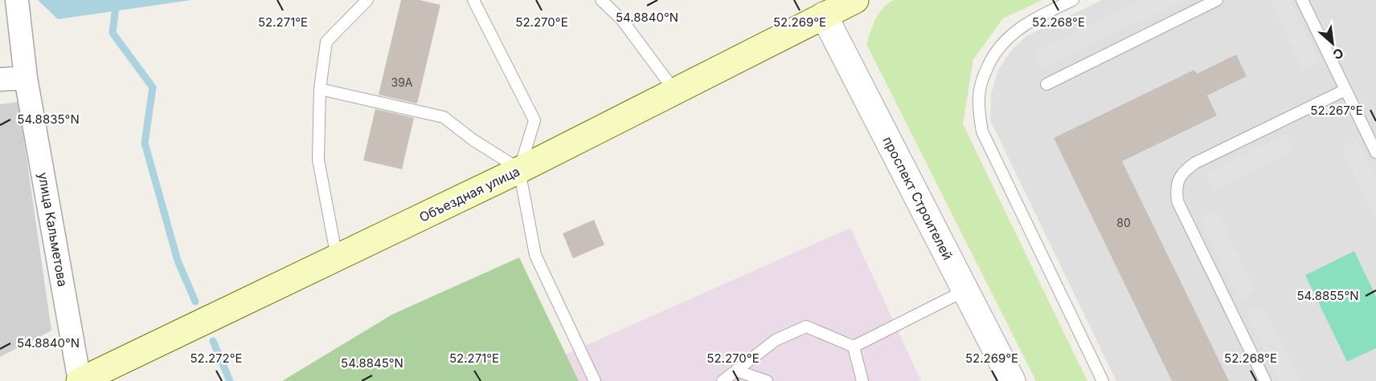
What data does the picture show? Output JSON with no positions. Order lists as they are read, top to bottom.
{
  "streets": {
    "main road": ["Объездная улица"],
    "street": ["проспект Строителей", "улица Кальметова"]
  },
  "crossings": [
    ["Объездная улица", "проспект Строителей"],
    ["Объездная улица", "улица Кальметова"]
  ],
  "house_numbers": ["39А", "80"],
  "north": "bottom right",
  "coordinates": [
    "54.8840°N",
    "52.271°E",
    "52.270°E",
    "52.269°E",
    "52.268°E",
    "52.267°E",
    "54.8835°N",
    "54.8855°N",
    "52.272°E",
    "54.8845°N"
  ]
}
